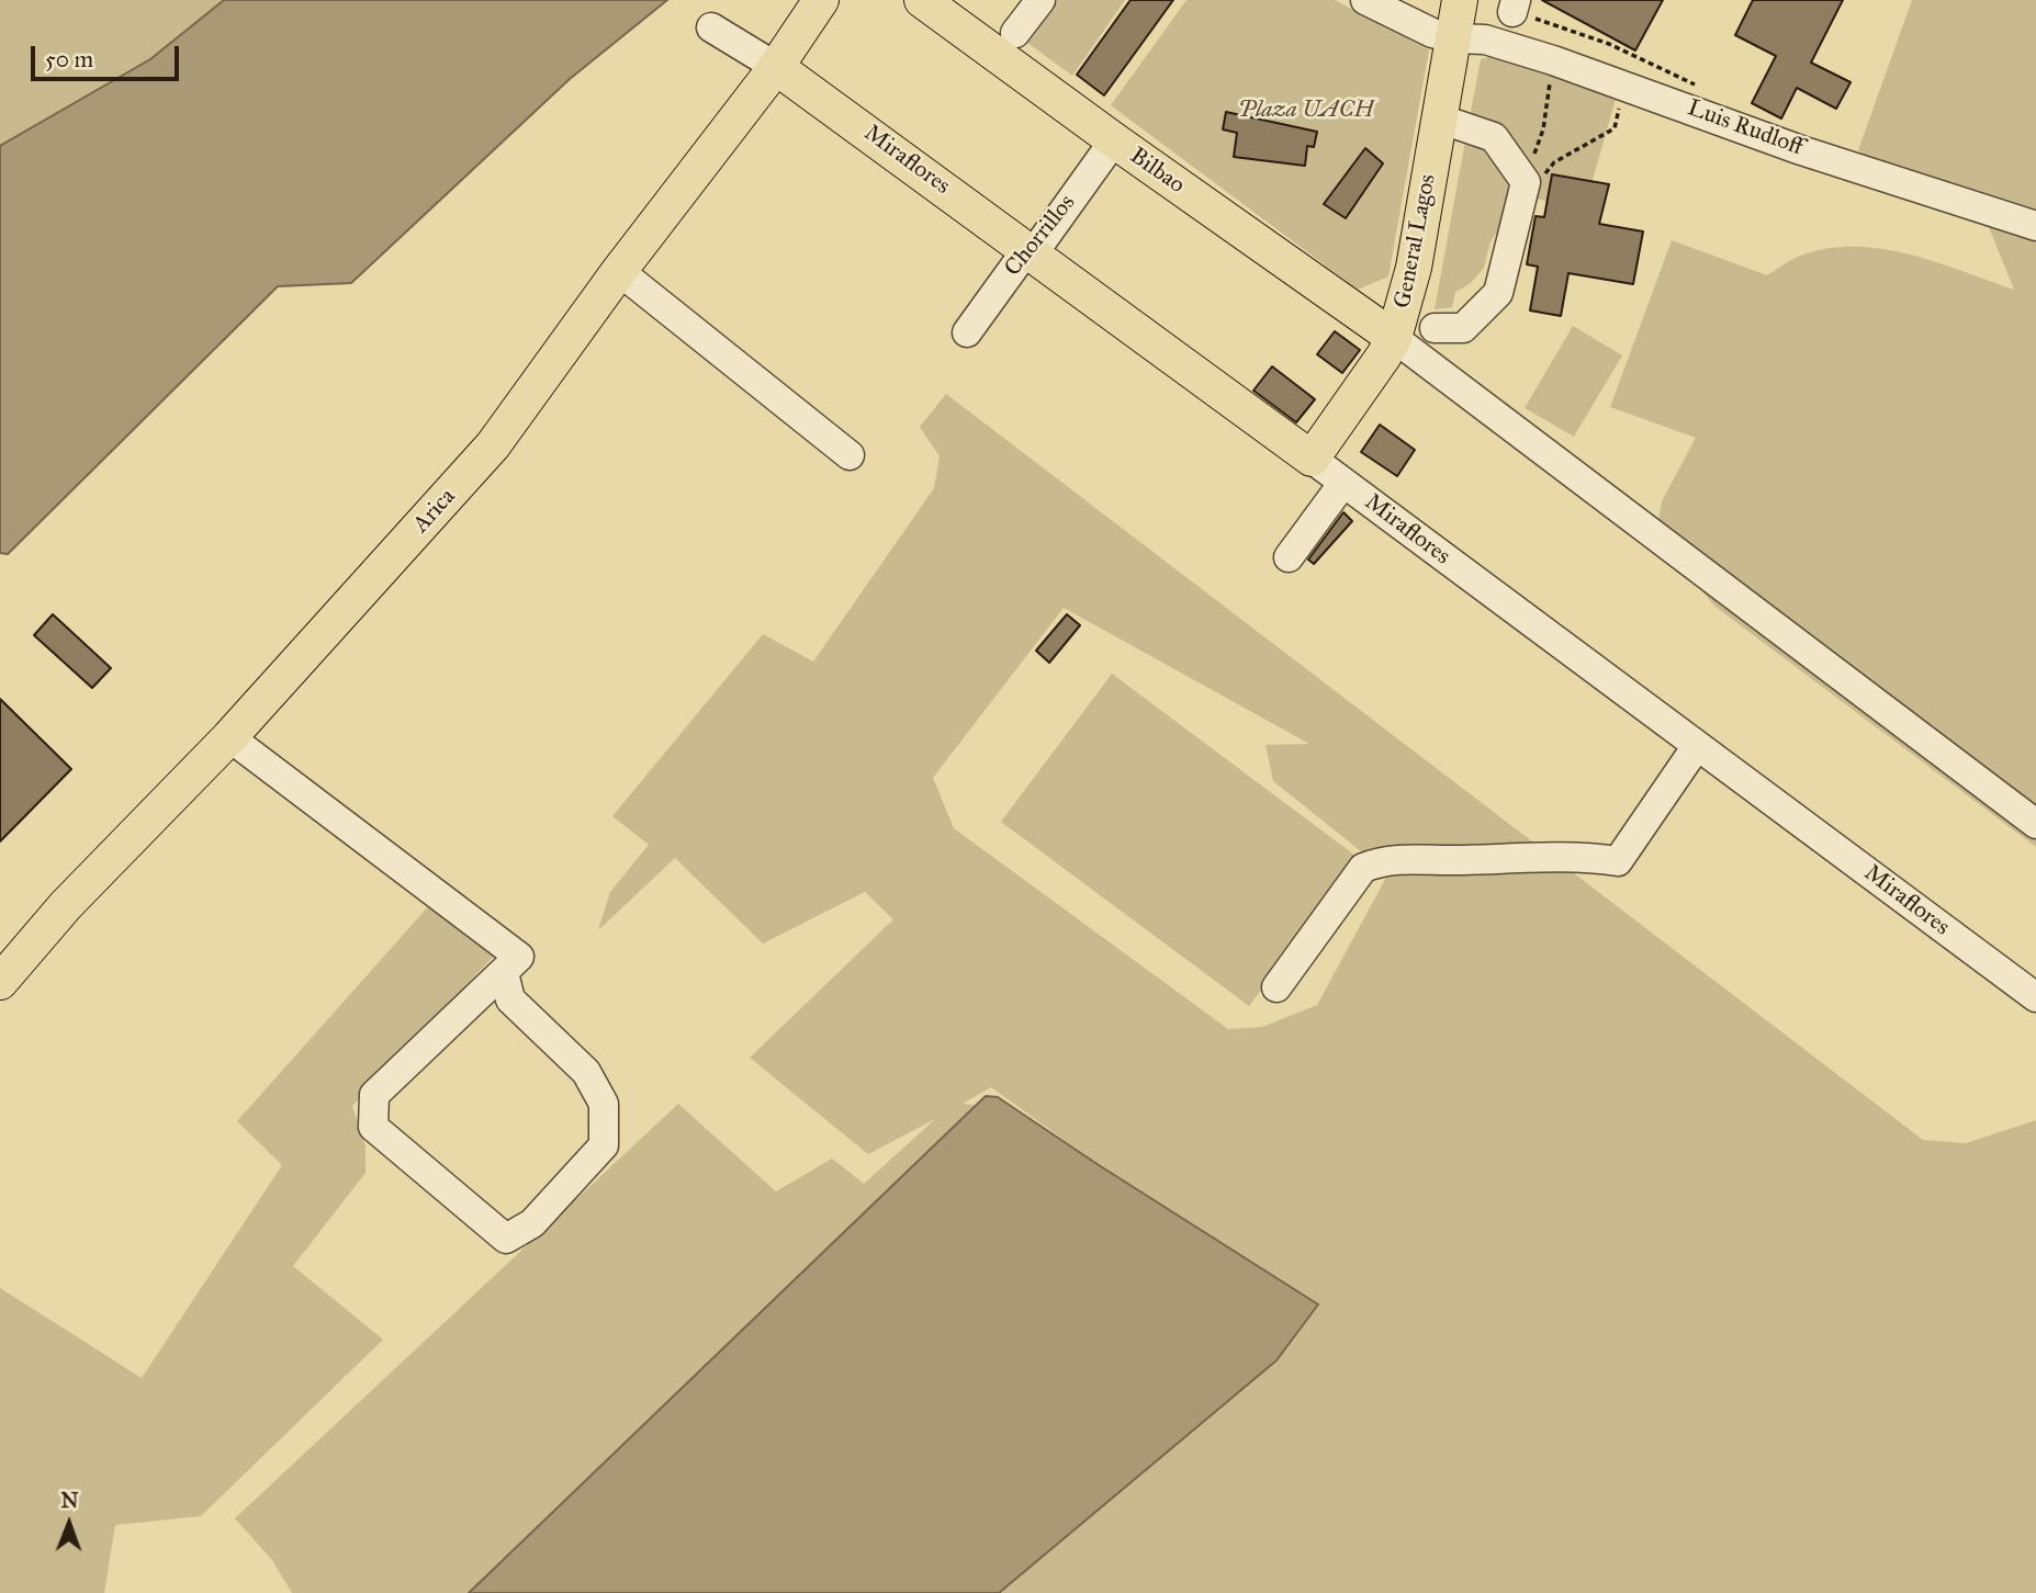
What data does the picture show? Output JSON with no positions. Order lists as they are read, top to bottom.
{
  "streets": {
    "main road": [
      "Miraflores",
      "Bilbao",
      "General Lagos",
      "Arica"
    ],
    "street": ["Luis Rudloff", "Chorrillos"]
  },
  "crossings": [
    ["Luis Rudloff", "General Lagos"],
    ["Miraflores", "Chorrillos"],
    ["Miraflores", "General Lagos"],
    ["Miraflores", "Arica"],
    ["Bilbao", "Chorrillos"],
    ["Bilbao", "General Lagos"]
  ],
  "parks": ["Plaza UACH"],
  "scale_bar": "50 m",
  "north": "top"
}
